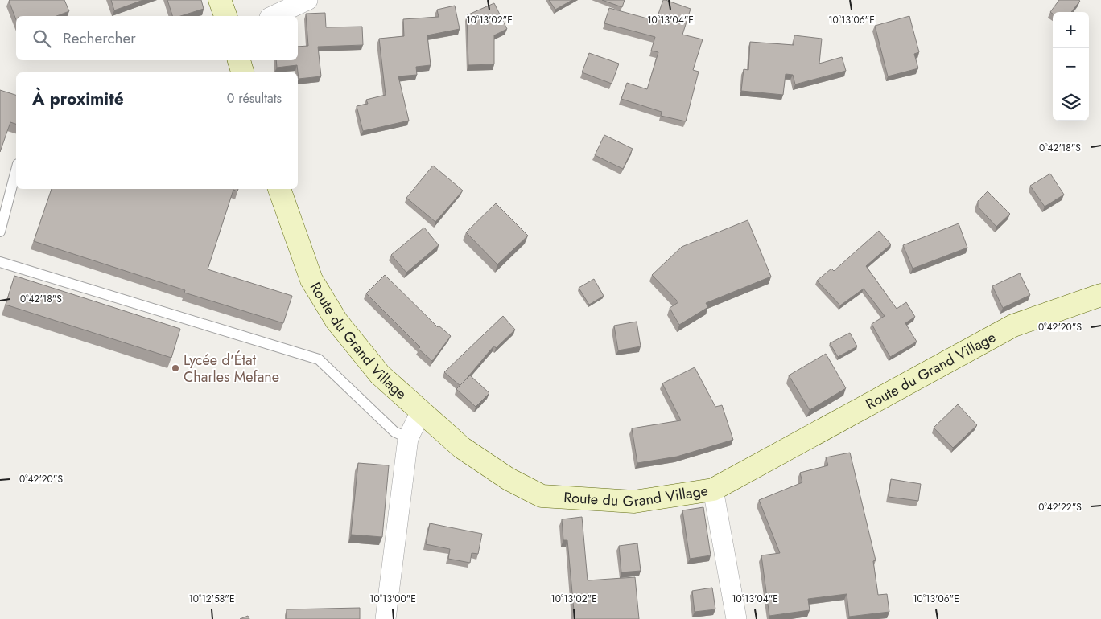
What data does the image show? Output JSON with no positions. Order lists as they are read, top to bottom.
{
  "streets": {
    "street": ["Route du Grand Village"]
  },
  "places": ["Lycée d'État Charles Mefane"],
  "page": {
    "map_buttons": ["+", "−"],
    "search": "Rechercher",
    "heading": ["À proximité", "0 résultats"]
  },
  "coordinates": [
    "10°13'02\"E",
    "10°13'04\"E",
    "10°13'06\"E",
    "0°42'18\"S",
    "0°42'20\"S",
    "0°42'22\"S",
    "10°12'58\"E",
    "10°13'00\"E"
  ]
}
